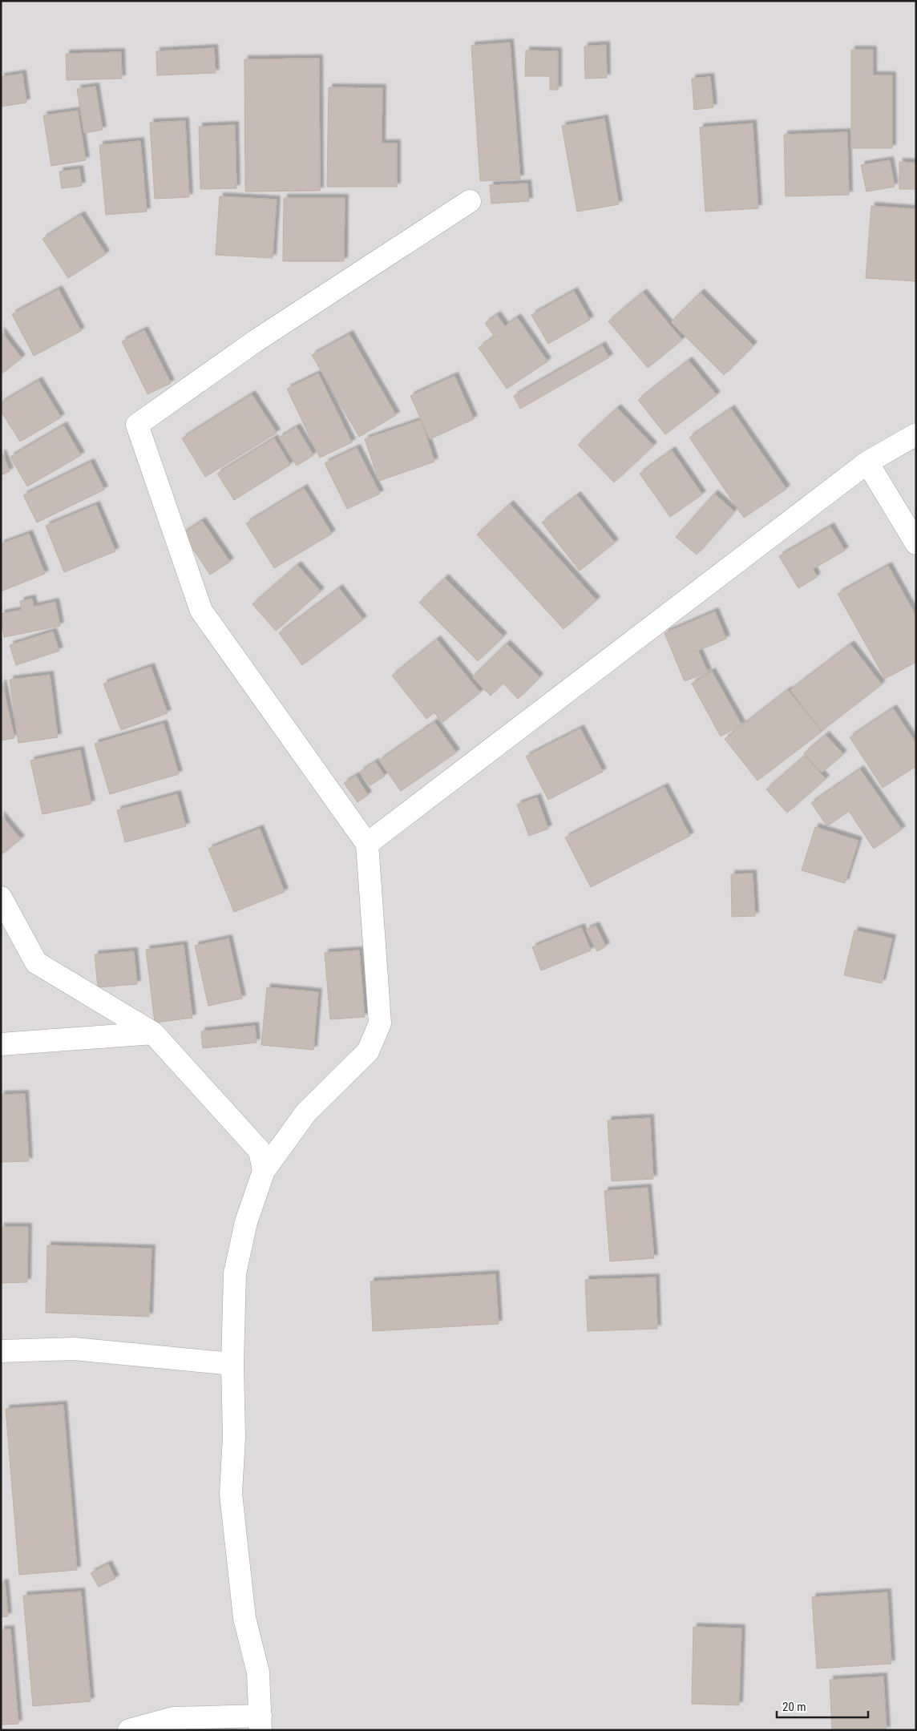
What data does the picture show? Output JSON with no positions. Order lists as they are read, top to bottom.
{
  "scale_bar": "20 m"
}
